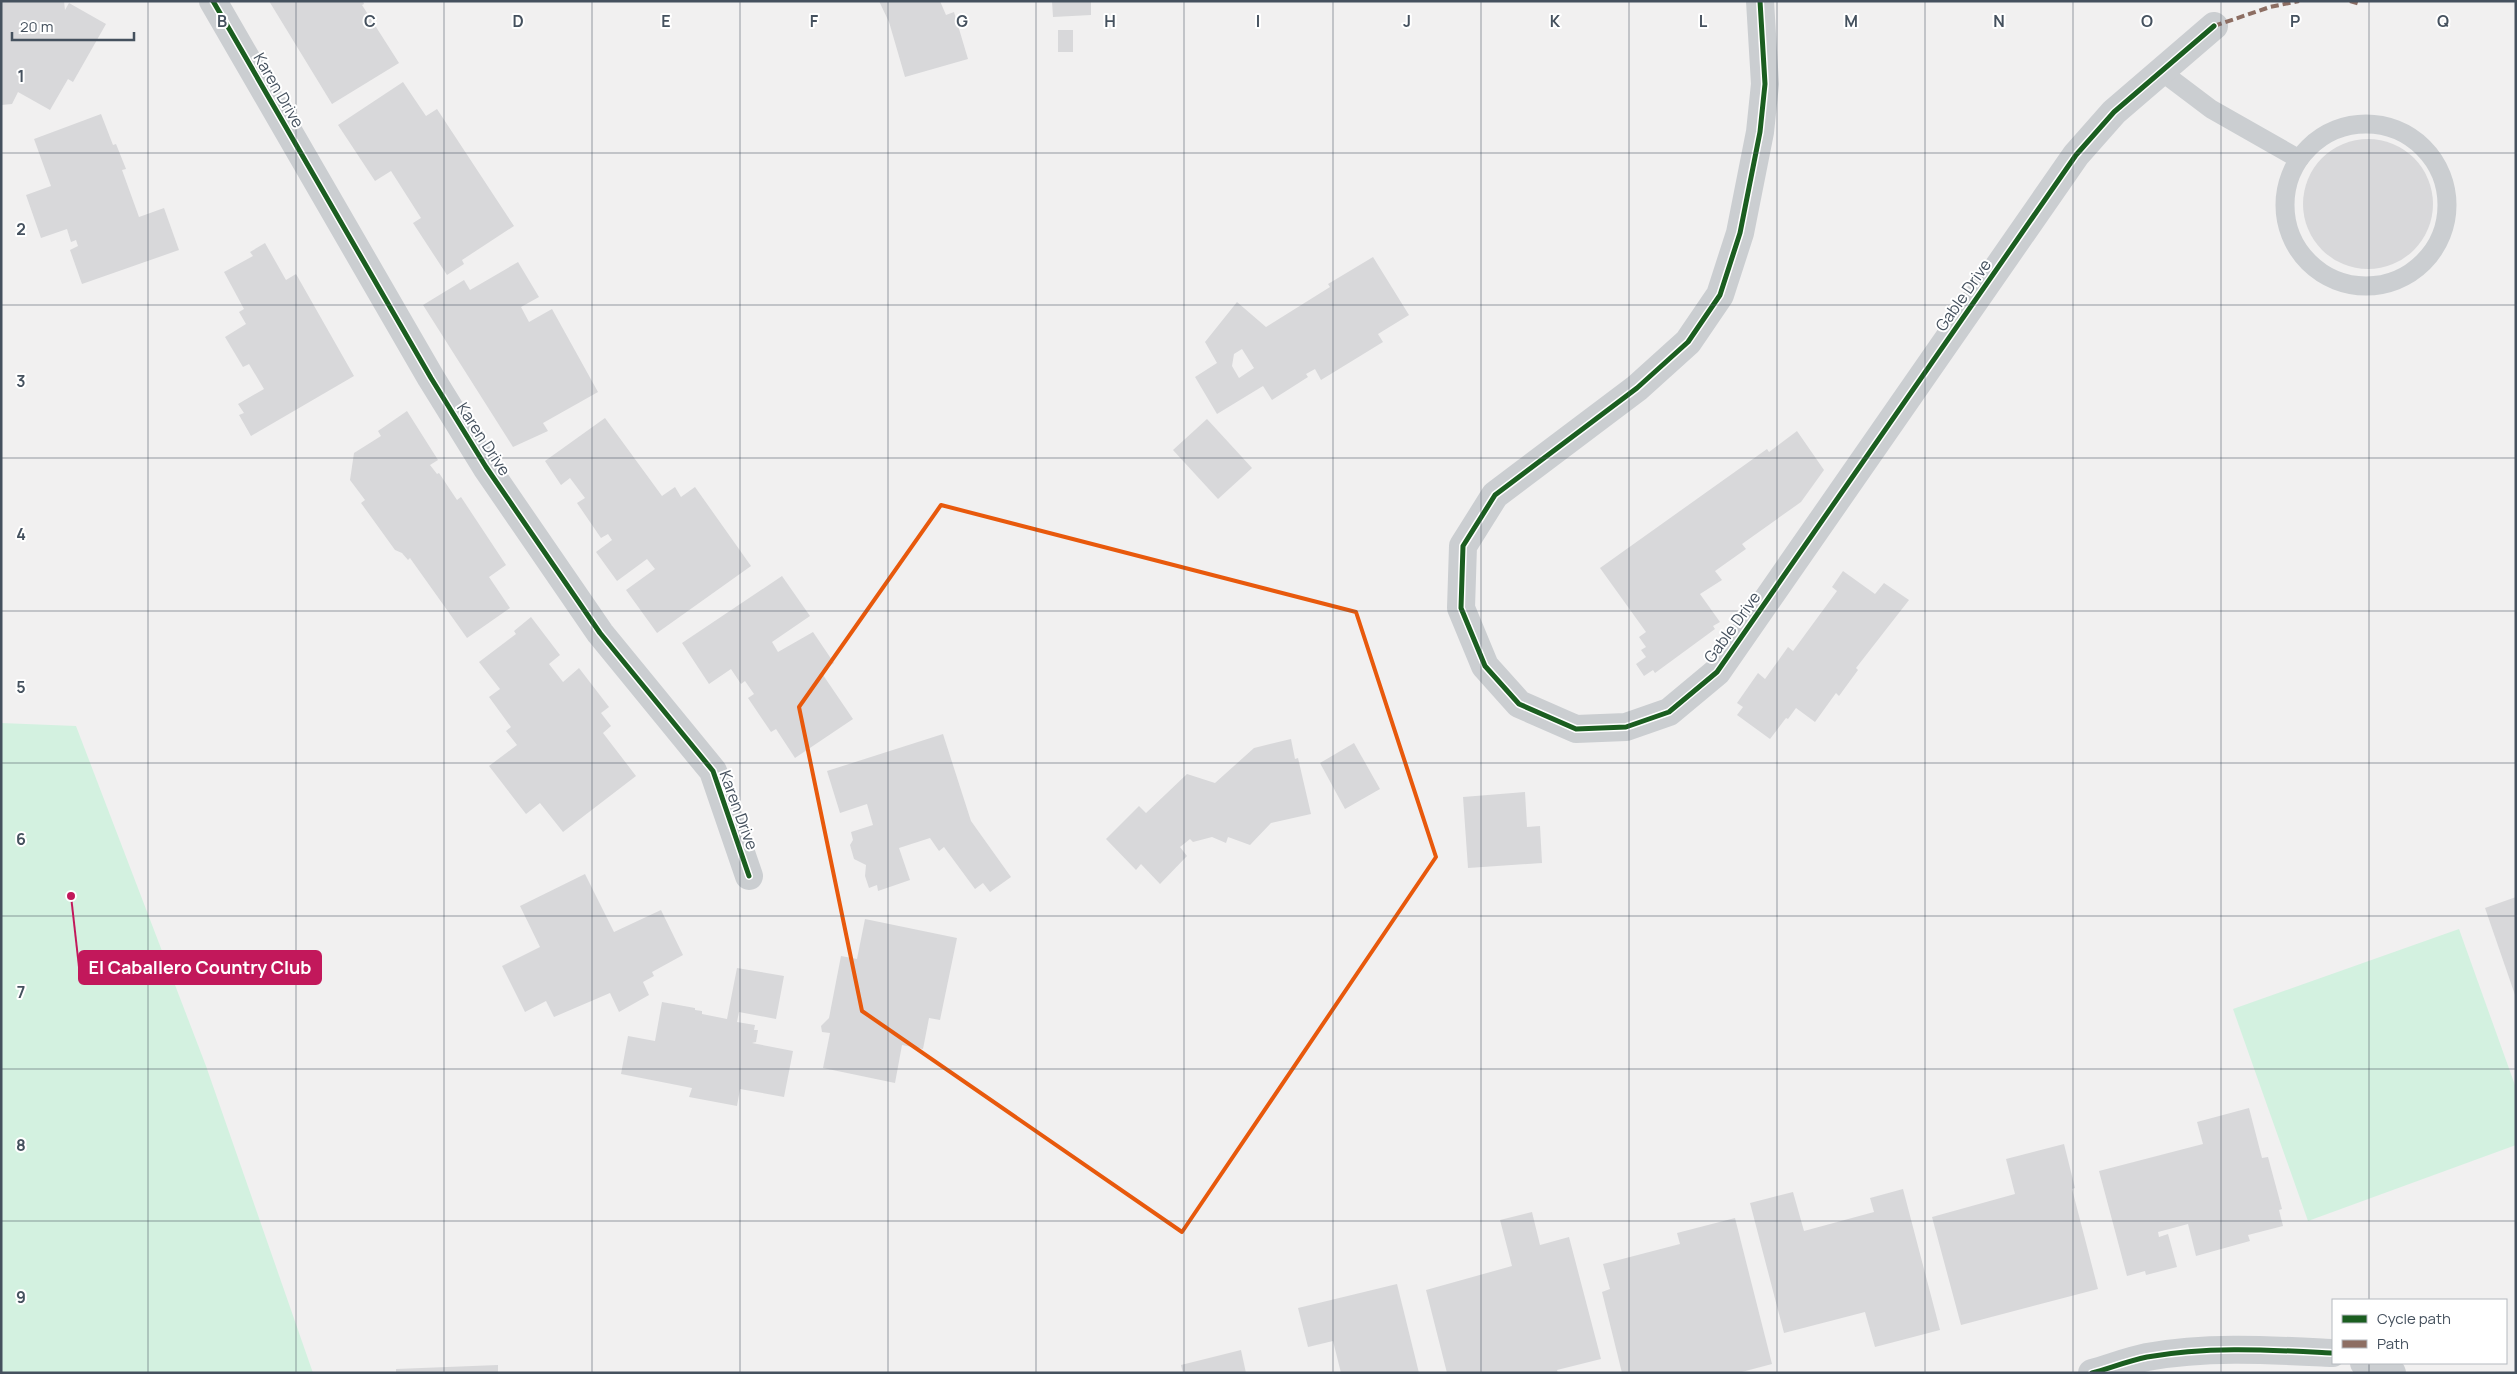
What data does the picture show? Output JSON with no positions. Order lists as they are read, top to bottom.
{
  "streets": {
    "street": ["Karen Drive", "Gable Drive"]
  },
  "places": ["El Caballero Country Club"],
  "legend": ["Cycle path", "Path"],
  "scale_bar": "20 m",
  "grid": {
    "columns": [
      "B",
      "C",
      "D",
      "E",
      "F",
      "G",
      "H",
      "I",
      "J",
      "K",
      "L",
      "M",
      "N",
      "O",
      "P",
      "Q"
    ],
    "rows": [
      "1",
      "2",
      "3",
      "4",
      "5",
      "6",
      "7",
      "8",
      "9"
    ]
  }
}
